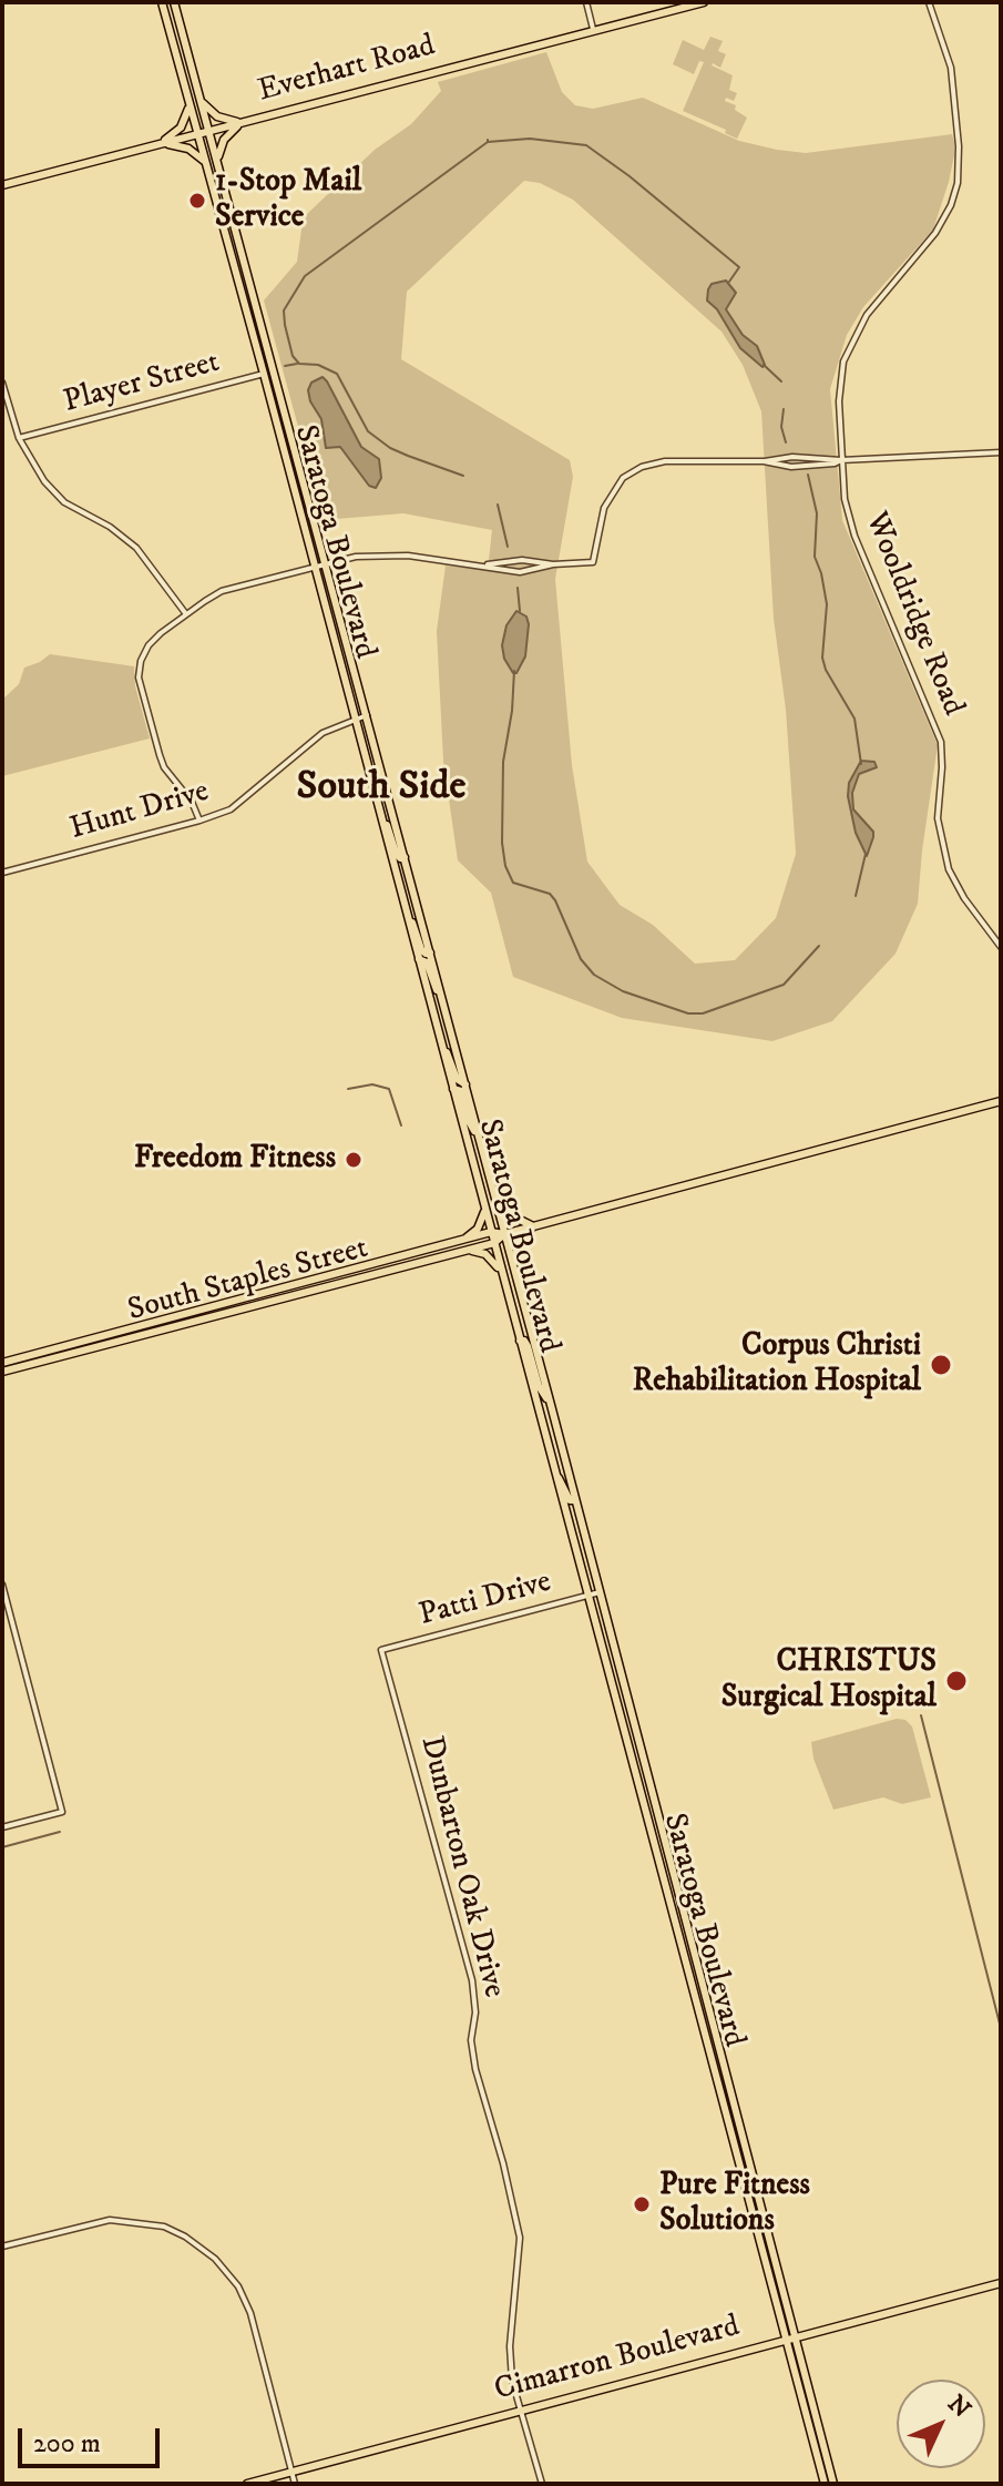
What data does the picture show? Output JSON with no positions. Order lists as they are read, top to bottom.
{
  "streets": {
    "main road": [
      "Everhart Road",
      "Saratoga Boulevard",
      "South Staples Street",
      "Cimarron Boulevard"
    ],
    "street": [
      "Player Street",
      "Wooldridge Road",
      "Hunt Drive",
      "Patti Drive",
      "Dunbarton Oak Drive"
    ]
  },
  "crossings": [
    ["Everhart Road", "Saratoga Boulevard"],
    ["Player Street", "Saratoga Boulevard"],
    ["Saratoga Boulevard", "Hunt Drive"],
    ["Saratoga Boulevard", "South Staples Street"],
    ["Saratoga Boulevard", "Patti Drive"],
    ["Saratoga Boulevard", "Cimarron Boulevard"],
    ["Patti Drive", "Dunbarton Oak Drive"],
    ["Dunbarton Oak Drive", "Cimarron Boulevard"]
  ],
  "districts": ["South Side"],
  "places": [
    "1-Stop Mail Service",
    "Freedom Fitness",
    "Corpus Christi Rehabilitation Hospital",
    "CHRISTUS Surgical Hospital",
    "Pure Fitness Solutions"
  ],
  "scale_bar": "200 m",
  "north": "top right"
}
